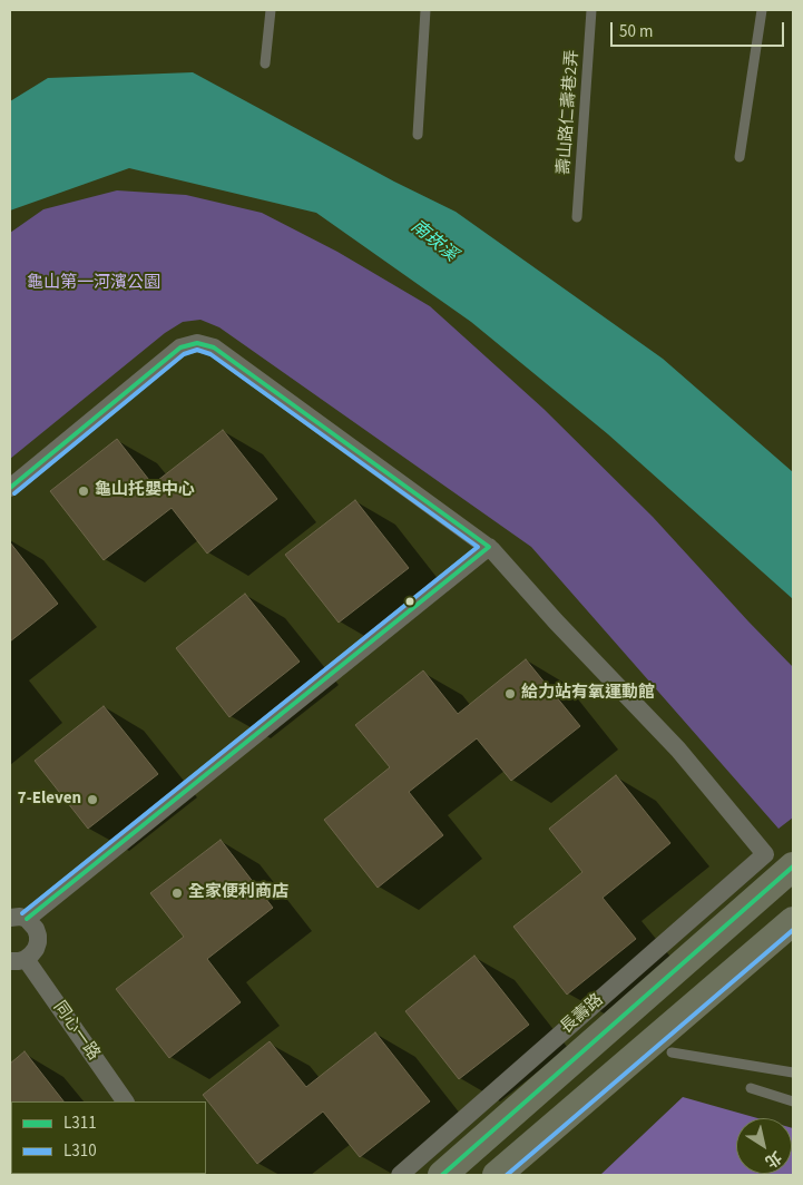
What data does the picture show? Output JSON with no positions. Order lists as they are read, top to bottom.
{
  "streets": {
    "main road": ["長壽路"],
    "street": ["同心一路"],
    "lane": ["壽山路仁壽巷2弄"]
  },
  "water": ["南崁溪"],
  "parks": ["龜山第一河濱公園"],
  "places": [
    "龜山托嬰中心",
    "給力站有氧運動館",
    "7-Eleven",
    "全家便利商店"
  ],
  "lines": ["transit line L311", "transit line L310"],
  "legend": ["L311", "L310"],
  "scale_bar": "50 m",
  "north": "bottom right"
}
